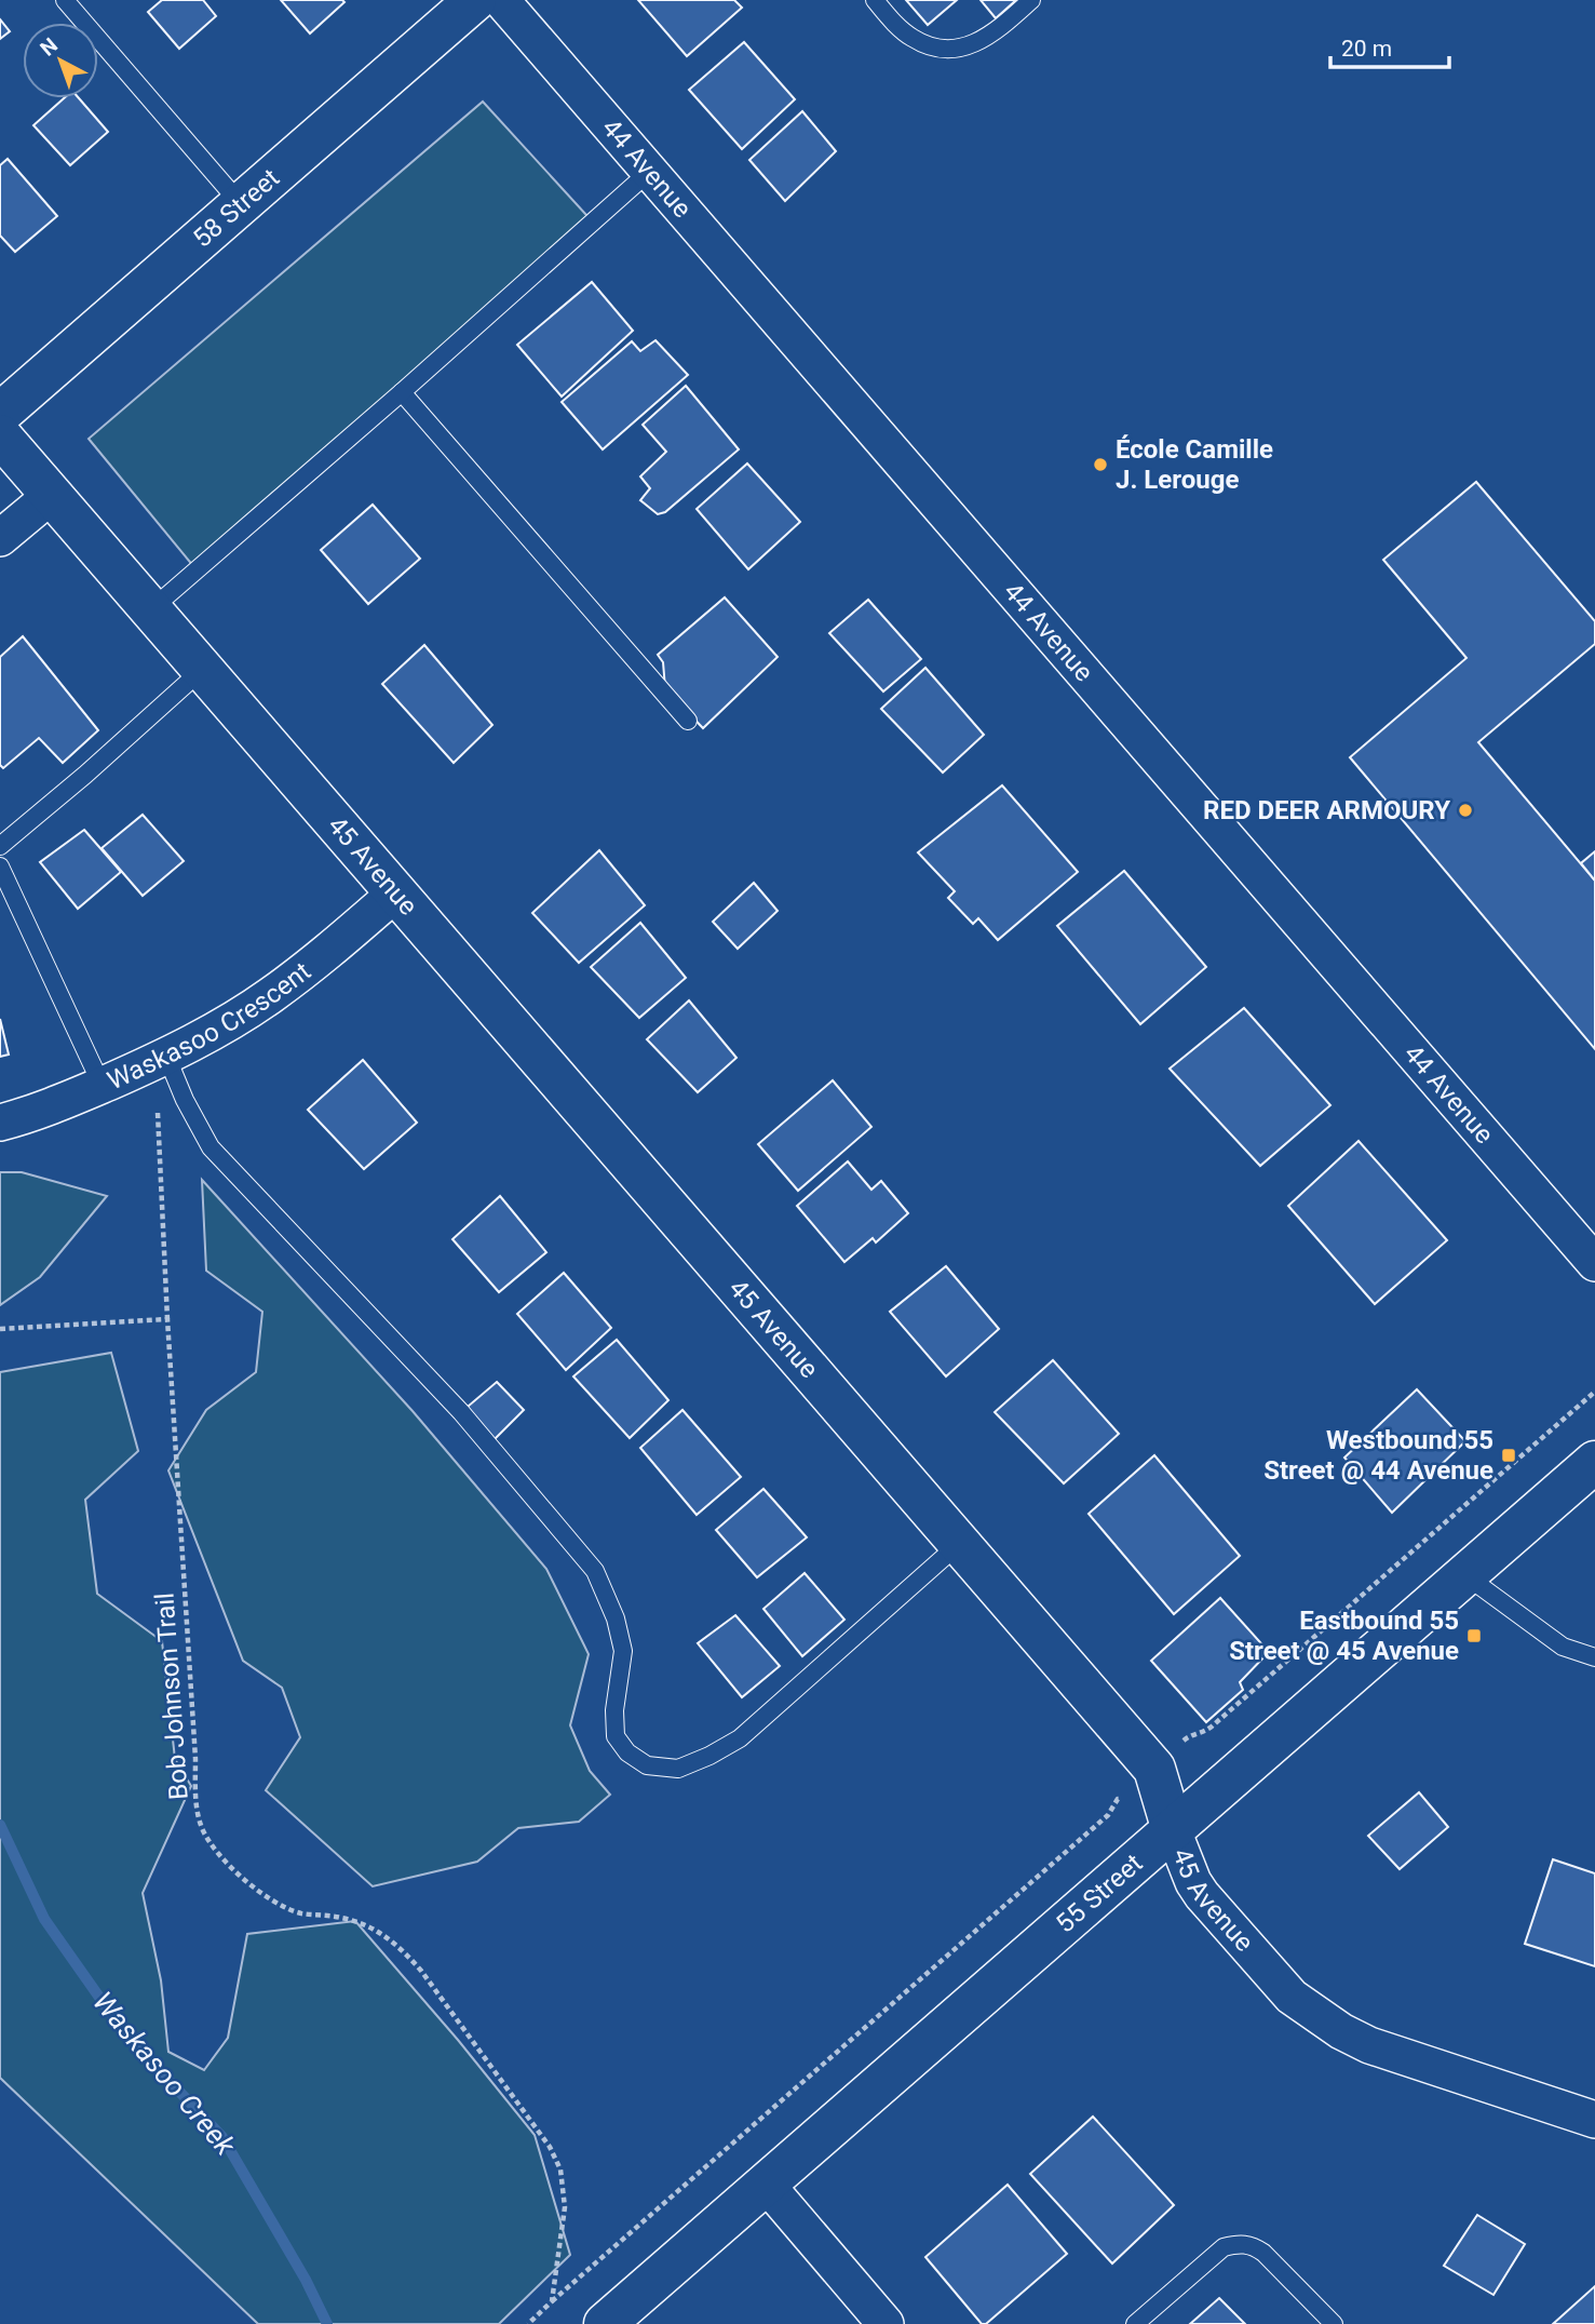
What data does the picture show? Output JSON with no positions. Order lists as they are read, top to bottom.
{
  "streets": {
    "street": [
      "44 Avenue",
      "58 Street",
      "45 Avenue",
      "Waskasoo Crescent",
      "55 Street"
    ],
    "path": ["Bob Johnson Trail"]
  },
  "crossings": [
    ["45 Avenue", "Waskasoo Crescent"],
    ["45 Avenue", "55 Street"],
    ["Waskasoo Crescent", "Bob Johnson Trail"]
  ],
  "water": ["Waskasoo Creek"],
  "places": {
    "other": ["École Camille J. Lerouge", "RED DEER ARMOURY"],
    "transit": ["Westbound 55 Street @ 44 Avenue", "Eastbound 55 Street @ 45 Avenue"]
  },
  "scale_bar": "20 m",
  "north": "top left"
}
